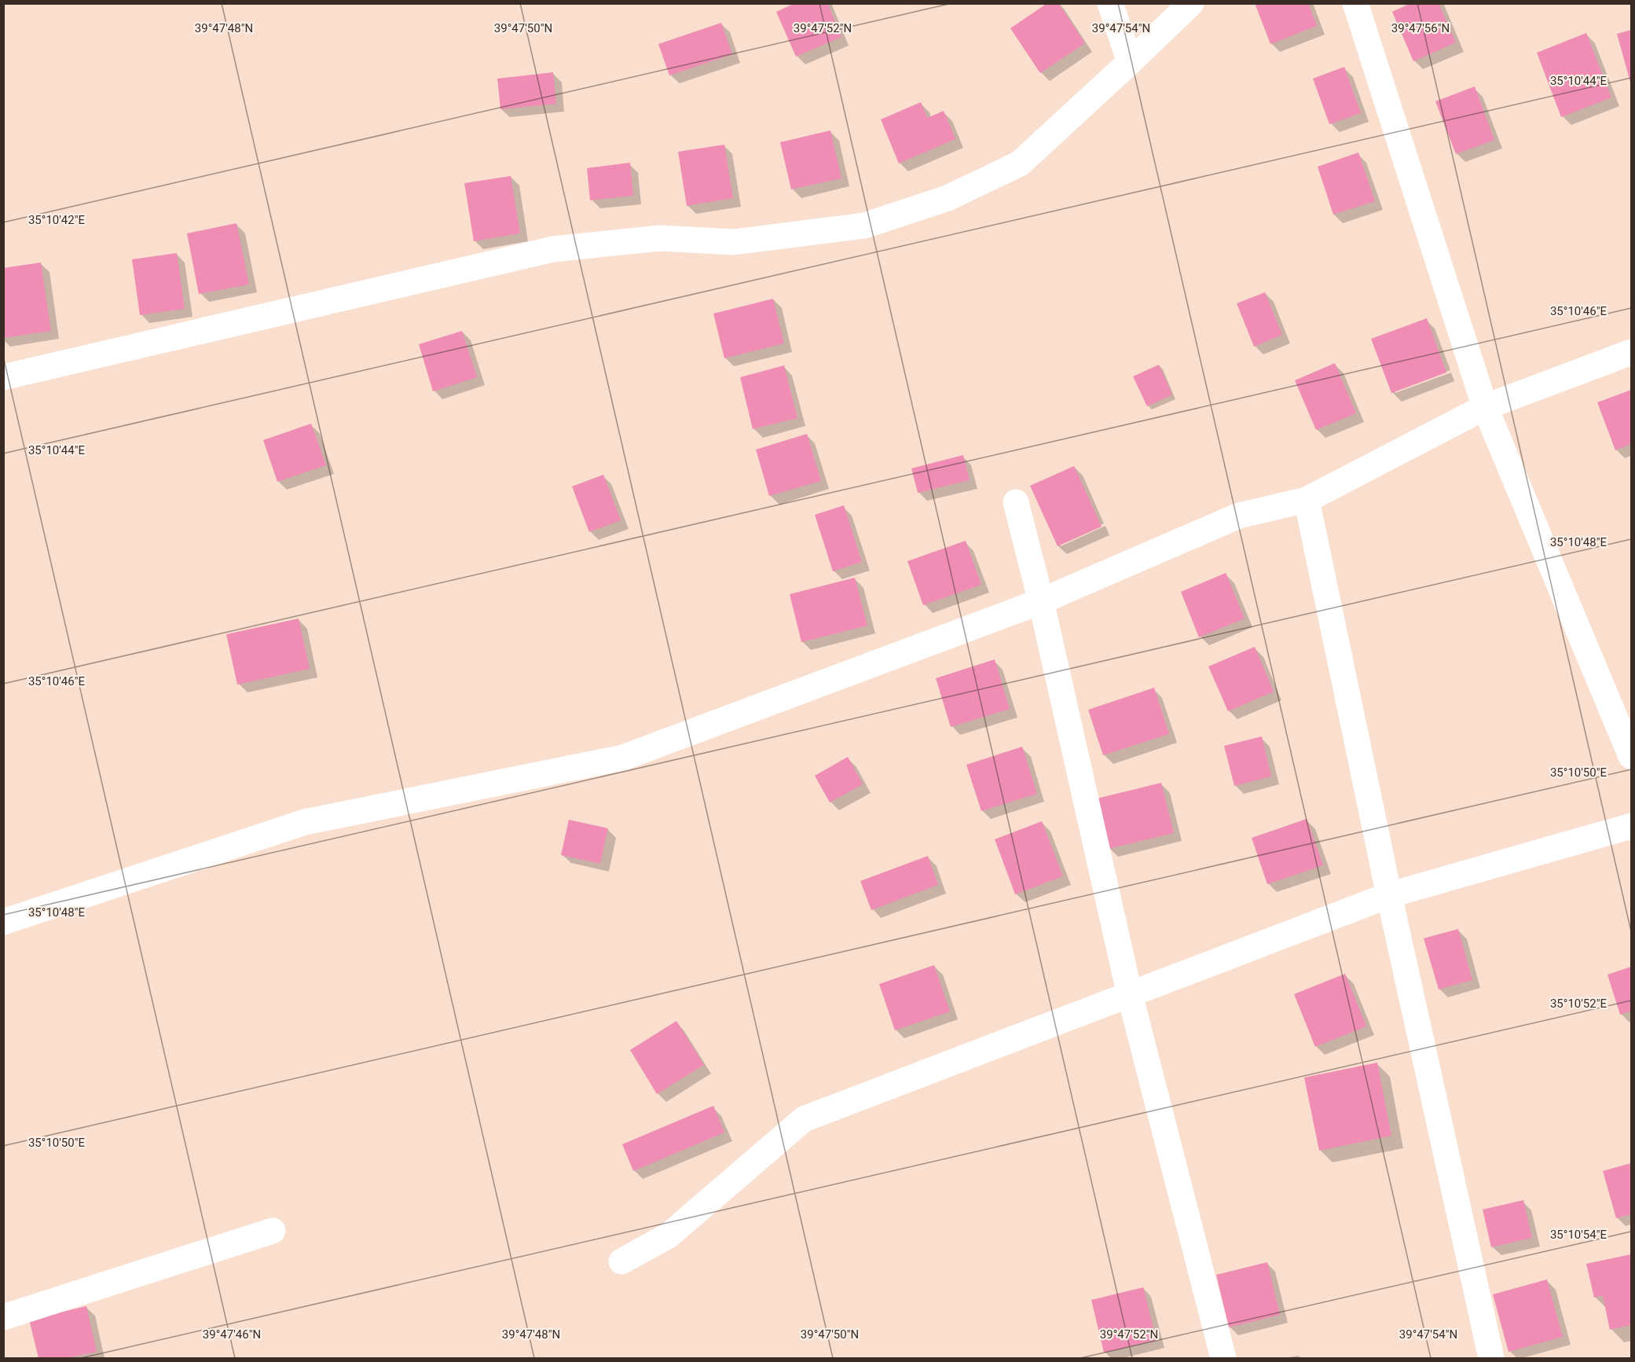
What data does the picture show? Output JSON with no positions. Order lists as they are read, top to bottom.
{
  "coordinates": [
    "39°47'56\"N",
    "39°47'48\"N",
    "39°47'50\"N",
    "39°47'52\"N",
    "39°47'54\"N",
    "35°10'44\"E",
    "35°10'42\"E",
    "35°10'46\"E",
    "35°10'48\"E",
    "35°10'50\"E",
    "35°10'52\"E",
    "35°10'54\"E",
    "39°47'46\"N"
  ]
}
